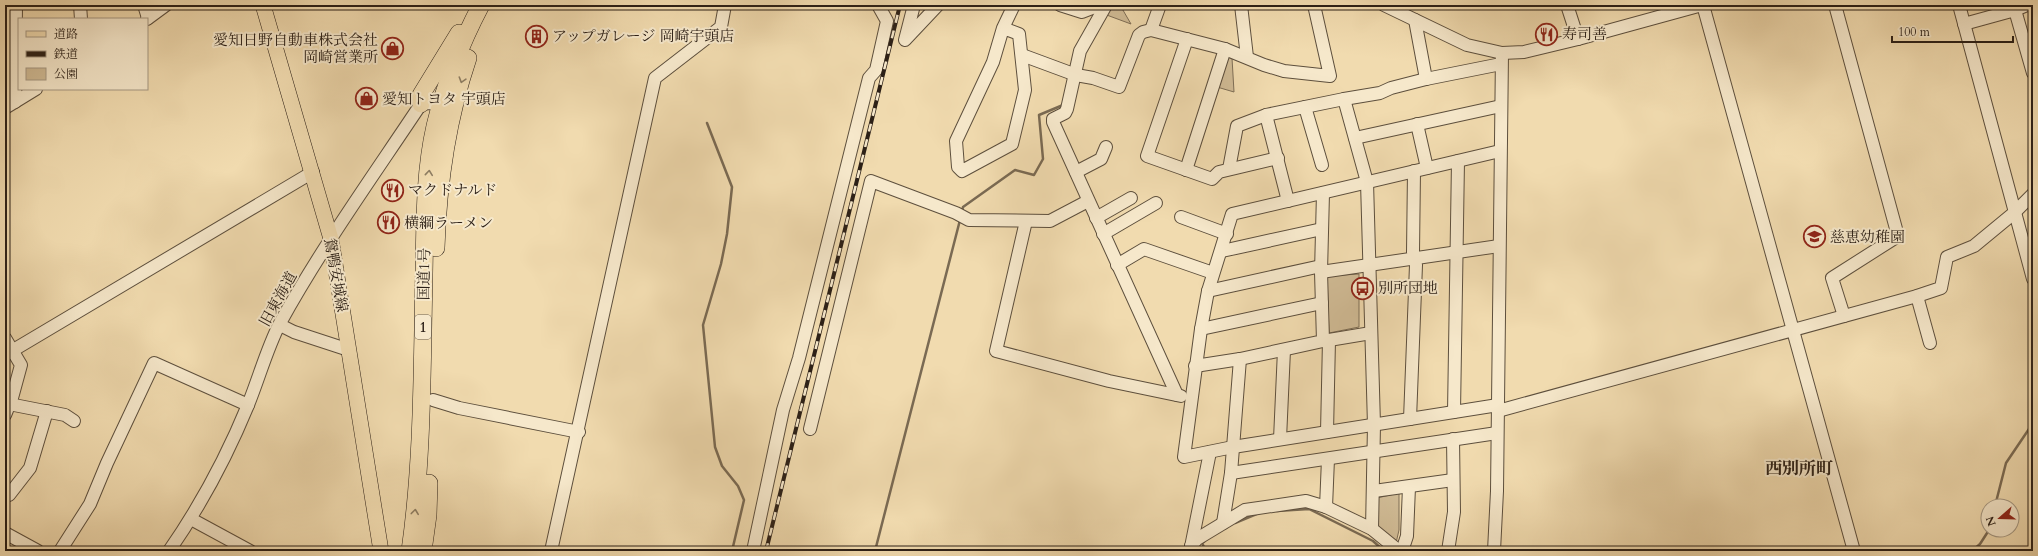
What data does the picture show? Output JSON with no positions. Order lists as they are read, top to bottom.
{
  "streets": {
    "highway": ["国道1号", "1"],
    "main road": ["鴛鴨安城線"],
    "street": ["旧東海道"]
  },
  "crossings": [
    ["鴛鴨安城線", "旧東海道"]
  ],
  "districts": ["西別所町"],
  "places": {
    "restaurant": ["寿司善", "マクドナルド", "横綱ラーメン"],
    "building": ["アップガレージ 岡崎宇頭店"],
    "shop": ["愛知日野自動車株式会社 岡崎営業所", "愛知トヨタ 宇頭店"],
    "school or university": ["慈恵幼稚園"],
    "bus stop": ["別所団地"]
  },
  "legend": ["道路", "鉄道", "公園"],
  "scale_bar": "100 m",
  "north": "left"
}
